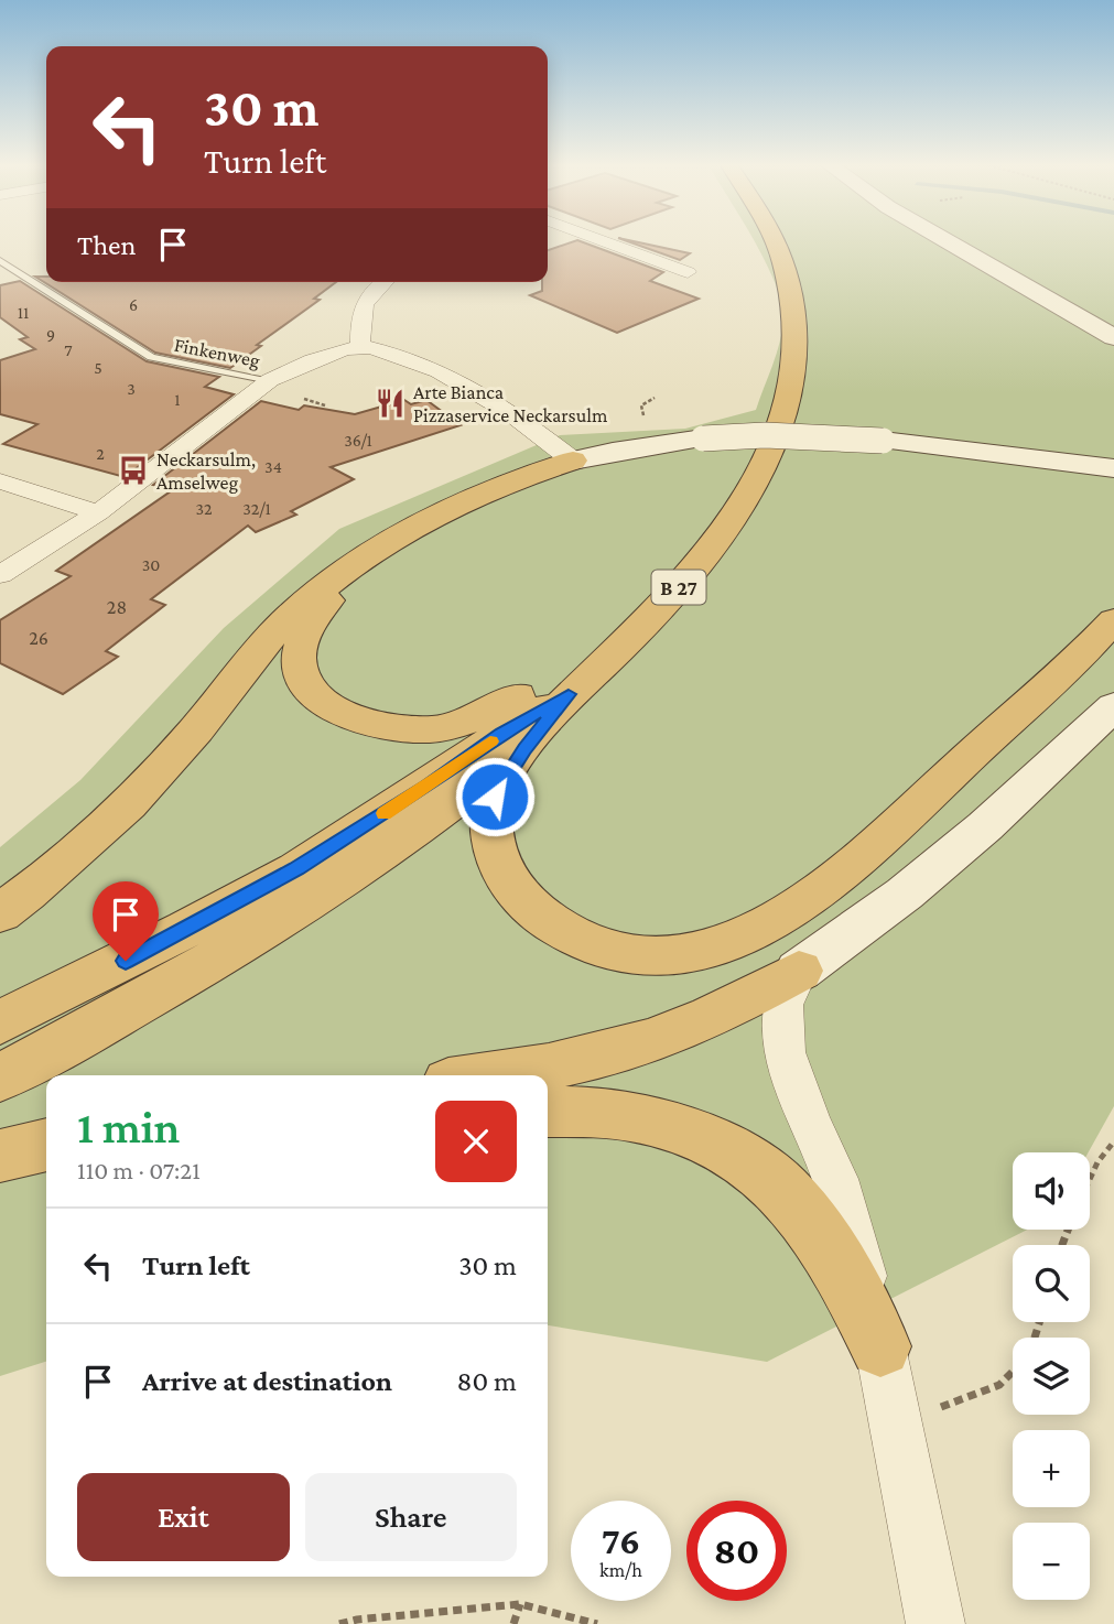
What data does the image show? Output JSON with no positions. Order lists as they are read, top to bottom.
{
  "streets": {
    "highway": ["B 27"],
    "lane": ["Finkenweg"]
  },
  "places": {
    "restaurant": ["Arte Bianca Pizzaservice Neckarsulm"],
    "bus stop": ["Neckarsulm, Amselweg"]
  },
  "house_numbers": [
    "6",
    "11",
    "9",
    "7",
    "5",
    "3",
    "1",
    "36/1",
    "2",
    "34",
    "32",
    "32/1",
    "30",
    "28",
    "26"
  ],
  "page": {
    "turn": ["30 m", "Turn left"],
    "then": "Then",
    "heading": ["1 min", "110 m · 07:21"],
    "map_buttons": ["+", "−"],
    "list": [
      {
        "name": "Turn left",
        "value": "30 m"
      },
      {
        "name": "Arrive at destination",
        "value": "80 m"
      }
    ],
    "buttons": ["Exit", "Share"],
    "speed": "76 km/h",
    "limit": "80"
  }
}
